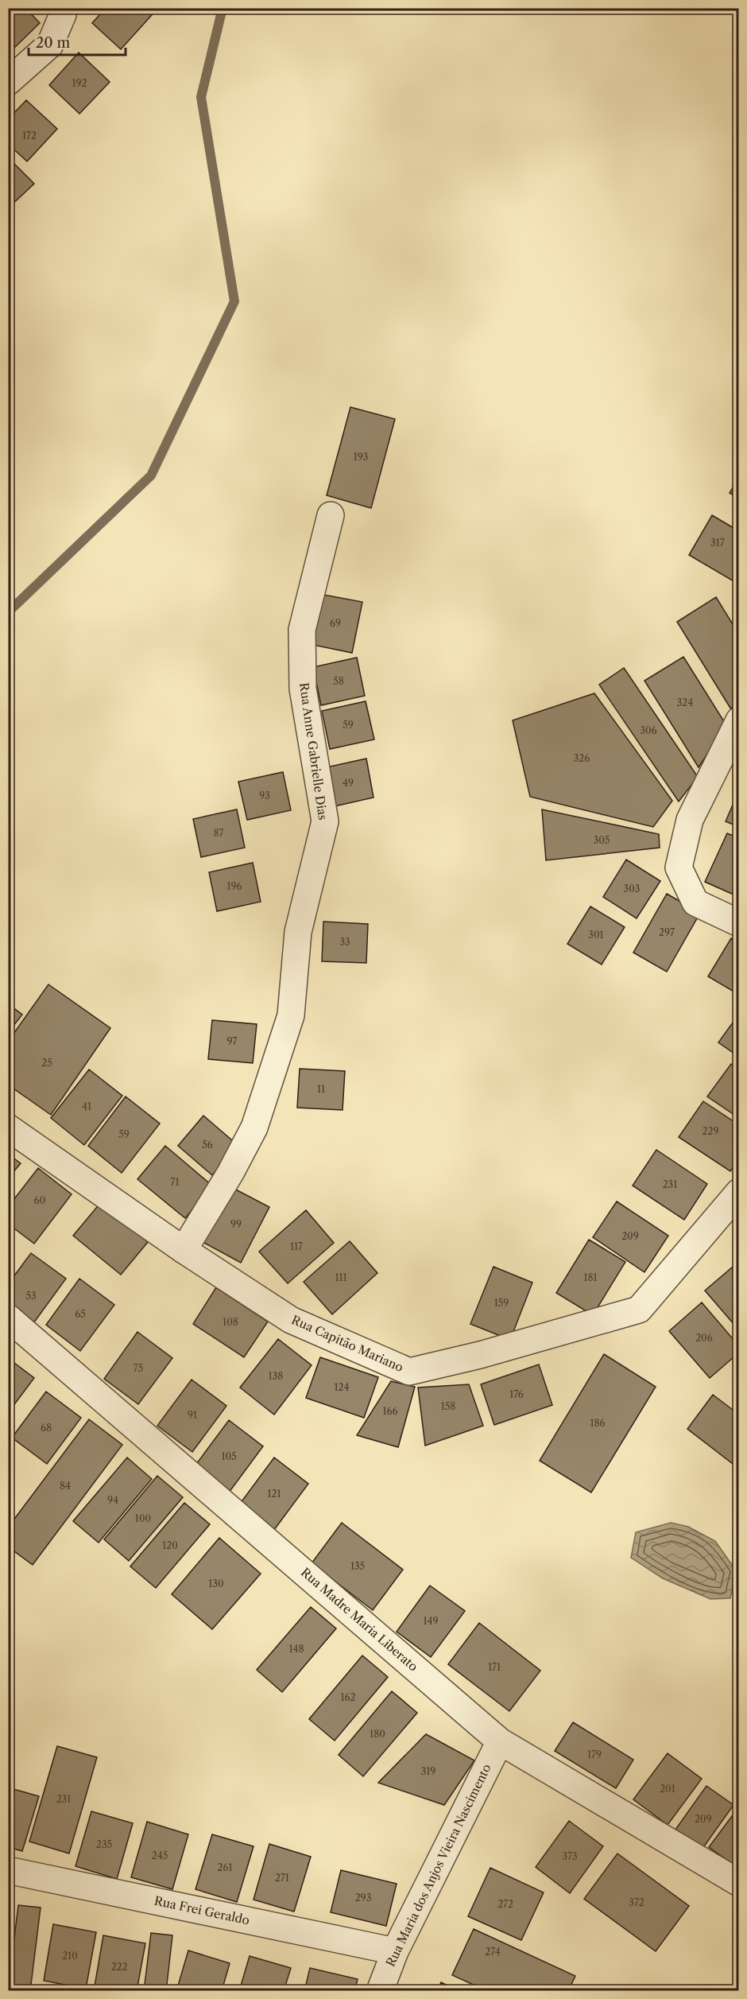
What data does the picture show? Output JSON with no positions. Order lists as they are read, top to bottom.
{
  "streets": {
    "street": [
      "Rua Anne Gabrielle Dias",
      "Rua Capitão Mariano",
      "Rua Madre Maria Liberato",
      "Rua Maria dos Anjos Vieira Nascimento",
      "Rua Frei Geraldo"
    ]
  },
  "crossings": [
    ["Rua Anne Gabrielle Dias", "Rua Capitão Mariano"],
    ["Rua Madre Maria Liberato", "Rua Maria dos Anjos Vieira Nascimento"],
    ["Rua Maria dos Anjos Vieira Nascimento", "Rua Frei Geraldo"]
  ],
  "house_numbers": [
    "192",
    "172",
    "193",
    "317",
    "69",
    "58",
    "324",
    "59",
    "306",
    "326",
    "49",
    "93",
    "87",
    "305",
    "196",
    "303",
    "297",
    "301",
    "33",
    "97",
    "25",
    "11",
    "41",
    "229",
    "59",
    "56",
    "71",
    "231",
    "60",
    "99",
    "209",
    "117",
    "111",
    "181",
    "53",
    "159",
    "65",
    "108",
    "206",
    "75",
    "138",
    "124",
    "176",
    "158",
    "166",
    "91",
    "186",
    "68",
    "105",
    "84",
    "121",
    "94",
    "100",
    "120",
    "135",
    "130",
    "149",
    "148",
    "171",
    "162",
    "180",
    "179",
    "319",
    "201",
    "231",
    "209",
    "235",
    "245",
    "373",
    "261",
    "271",
    "293",
    "372",
    "272",
    "274",
    "210",
    "222"
  ],
  "scale_bar": "20 m"
}
